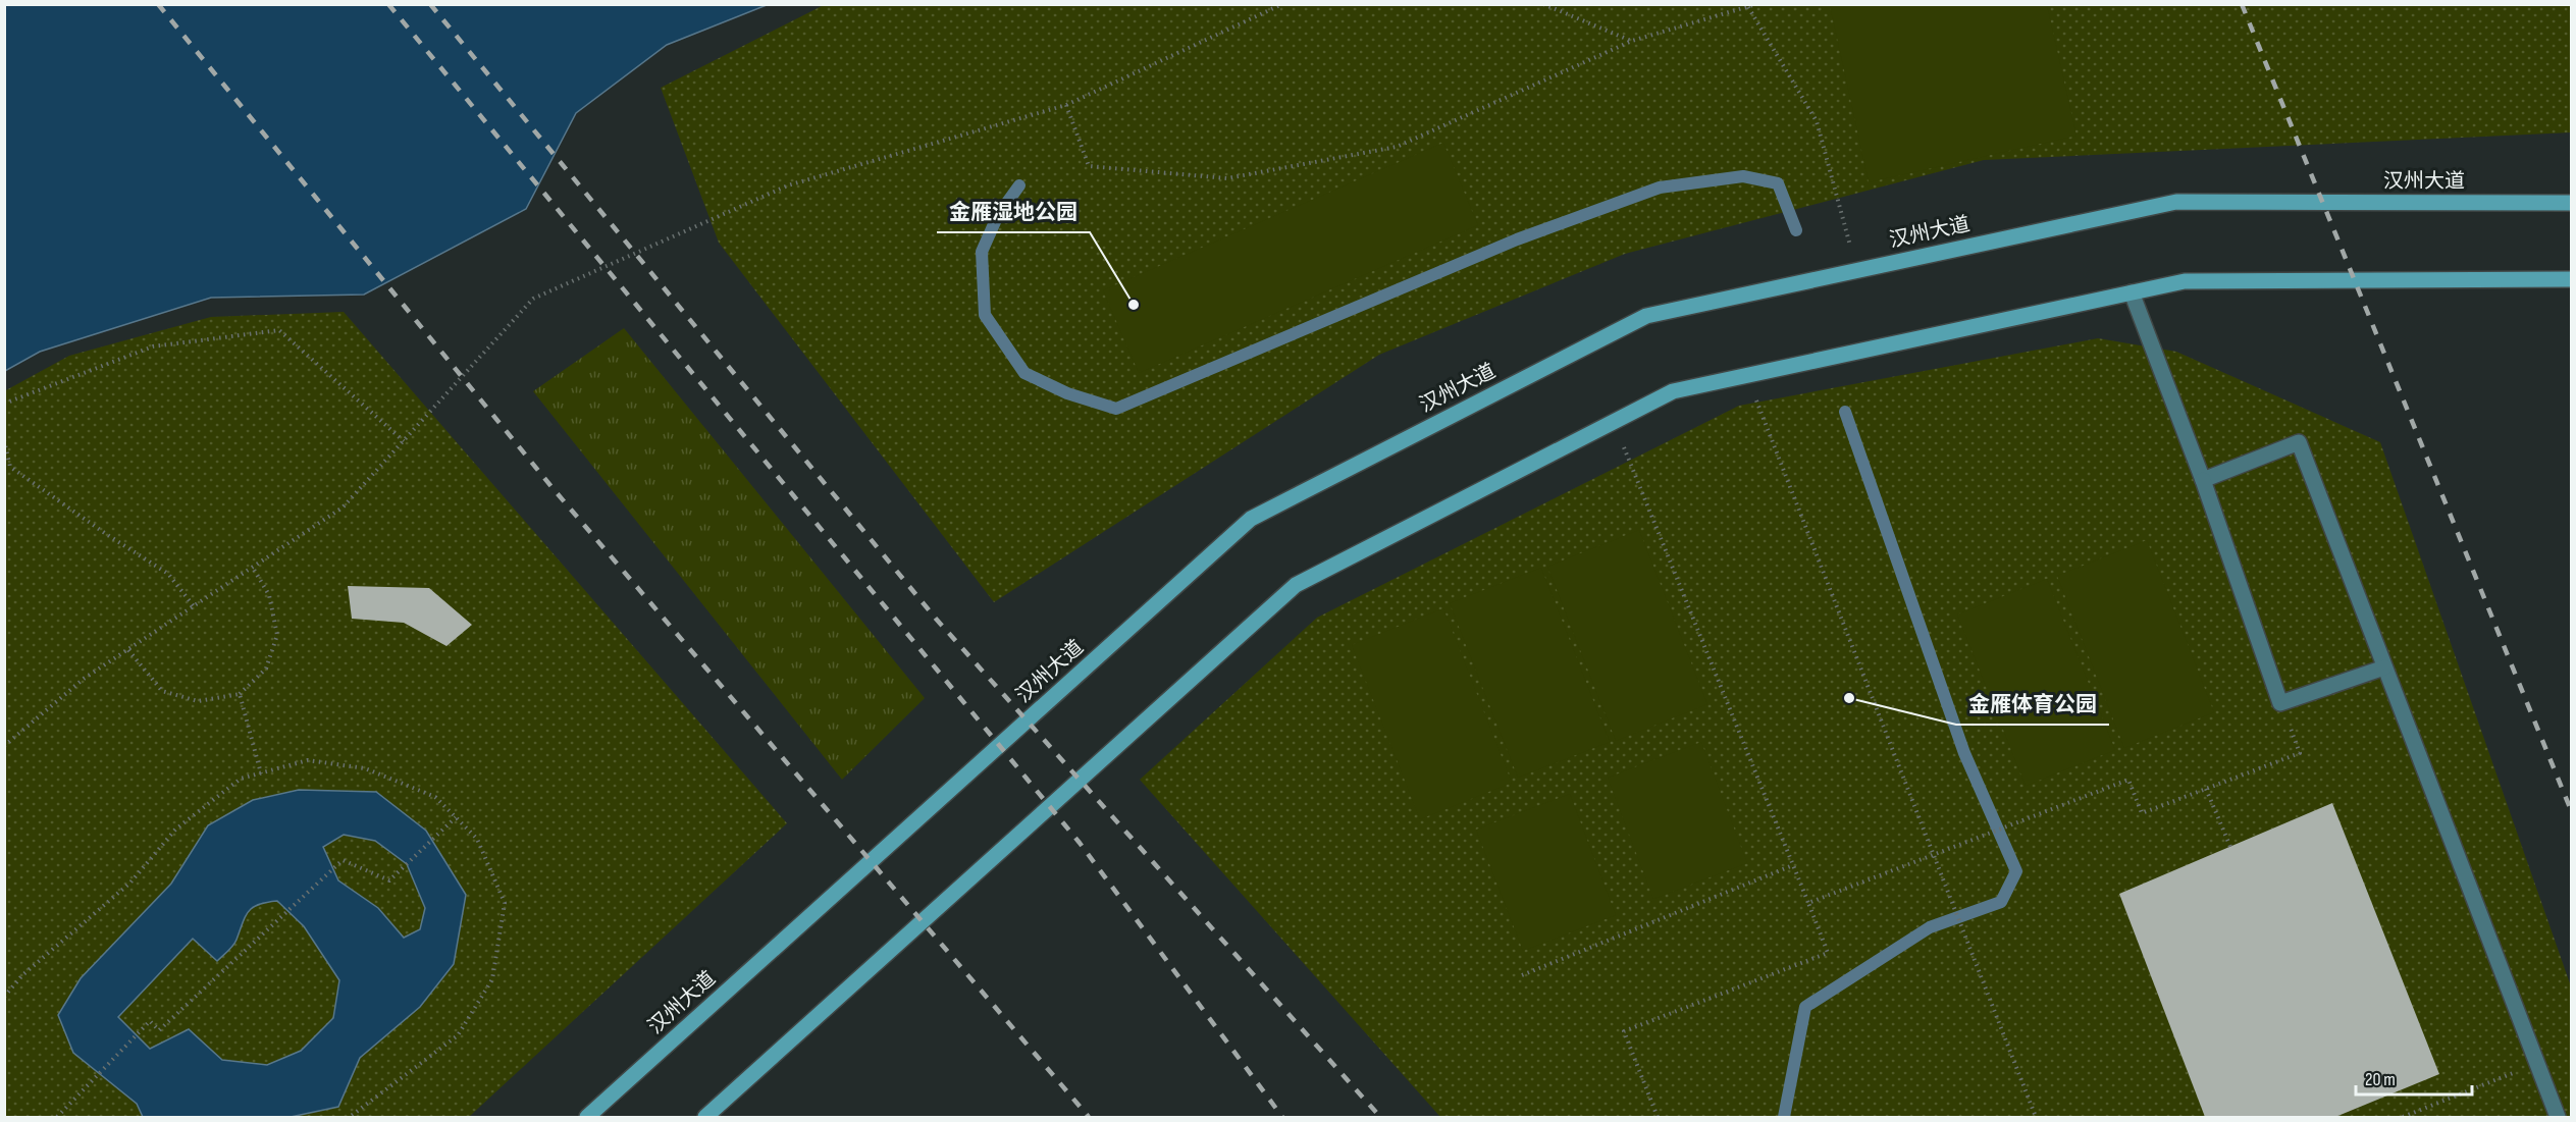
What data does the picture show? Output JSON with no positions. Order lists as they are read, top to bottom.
{
  "streets": {
    "main road": ["汉州大道"]
  },
  "places": ["金雁湿地公园", "金雁体育公园"],
  "scale_bar": "20 m"
}
